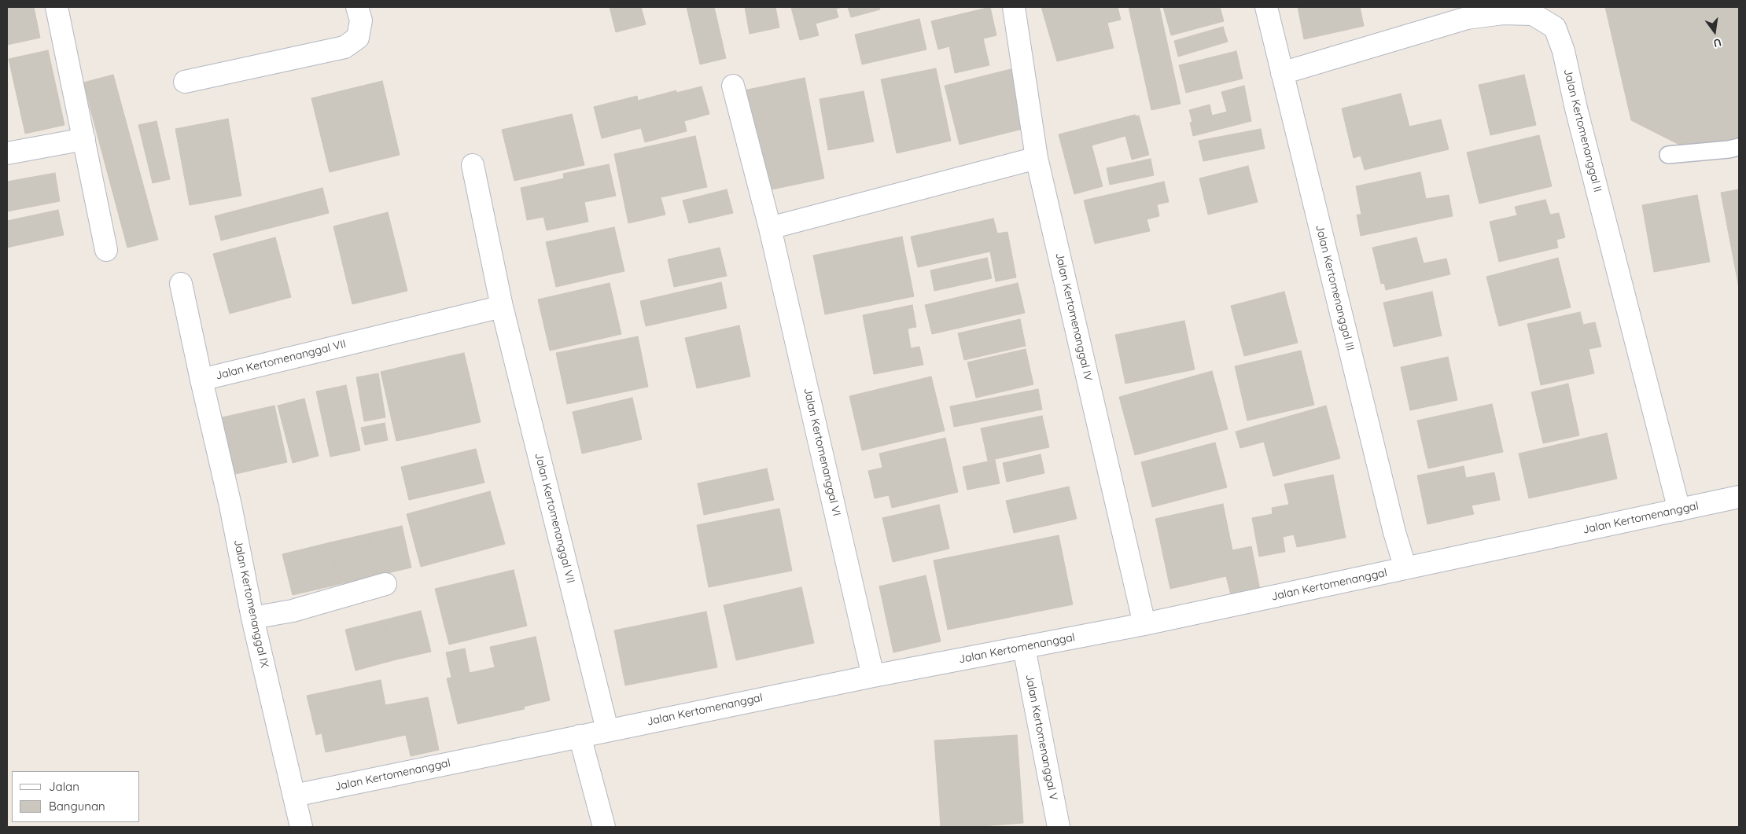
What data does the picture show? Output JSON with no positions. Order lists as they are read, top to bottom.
{
  "streets": {
    "street": [
      "Jalan Kertomenanggal II",
      "Jalan Kertomenanggal III",
      "Jalan Kertomenanggal IV",
      "Jalan Kertomenanggal VII",
      "Jalan Kertomenanggal VI",
      "Jalan Kertomenanggal",
      "Jalan Kertomenanggal IX",
      "Jalan Kertomenanggal V"
    ]
  },
  "crossings": [
    ["Jalan Kertomenanggal II", "Jalan Kertomenanggal III"],
    ["Jalan Kertomenanggal II", "Jalan Kertomenanggal"],
    ["Jalan Kertomenanggal III", "Jalan Kertomenanggal"],
    ["Jalan Kertomenanggal IV", "Jalan Kertomenanggal"],
    ["Jalan Kertomenanggal VII", "Jalan Kertomenanggal"],
    ["Jalan Kertomenanggal VII", "Jalan Kertomenanggal IX"],
    ["Jalan Kertomenanggal VI", "Jalan Kertomenanggal"],
    ["Jalan Kertomenanggal", "Jalan Kertomenanggal IX"],
    ["Jalan Kertomenanggal", "Jalan Kertomenanggal V"]
  ],
  "legend": ["Jalan", "Bangunan"],
  "north": "bottom"
}
